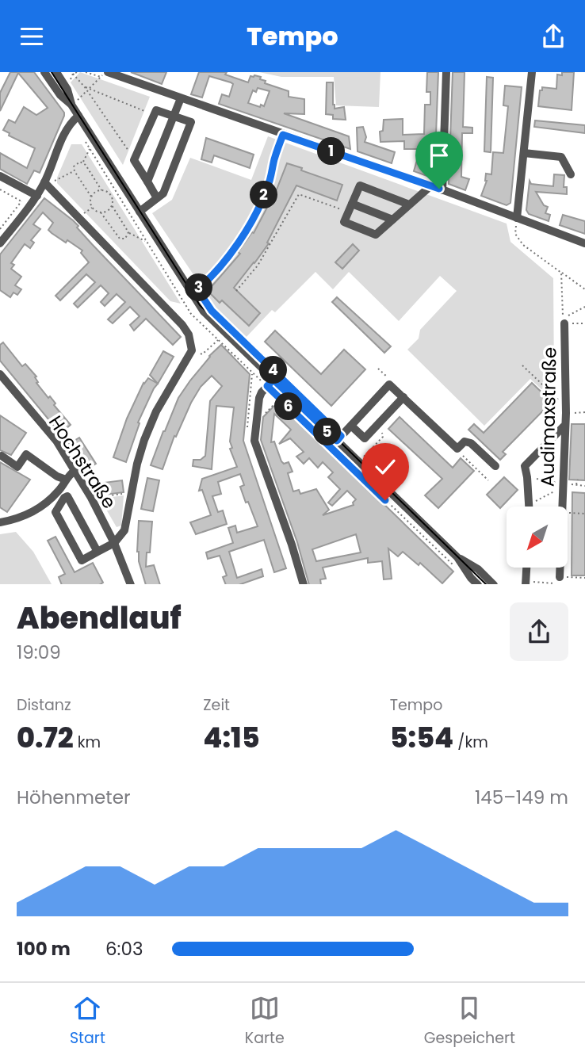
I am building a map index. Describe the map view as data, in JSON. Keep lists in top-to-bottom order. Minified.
{"streets":{"street":["Audimaxstraße","Hochstraße"]},"north":"bottom left","page":{"header":"Tempo","pins":["1","2","3","4","6","5"],"heading":["Abendlauf","19:09"],"stats":[["Distanz","0.72 km"],["Zeit","4:15"],["Tempo","5:54 /km"]],"chart":["Höhenmeter","145–149 m"],"list":[{"name":"100 m","note":"6:03"}],"tabs":["Start","Karte","Gespeichert"]}}
